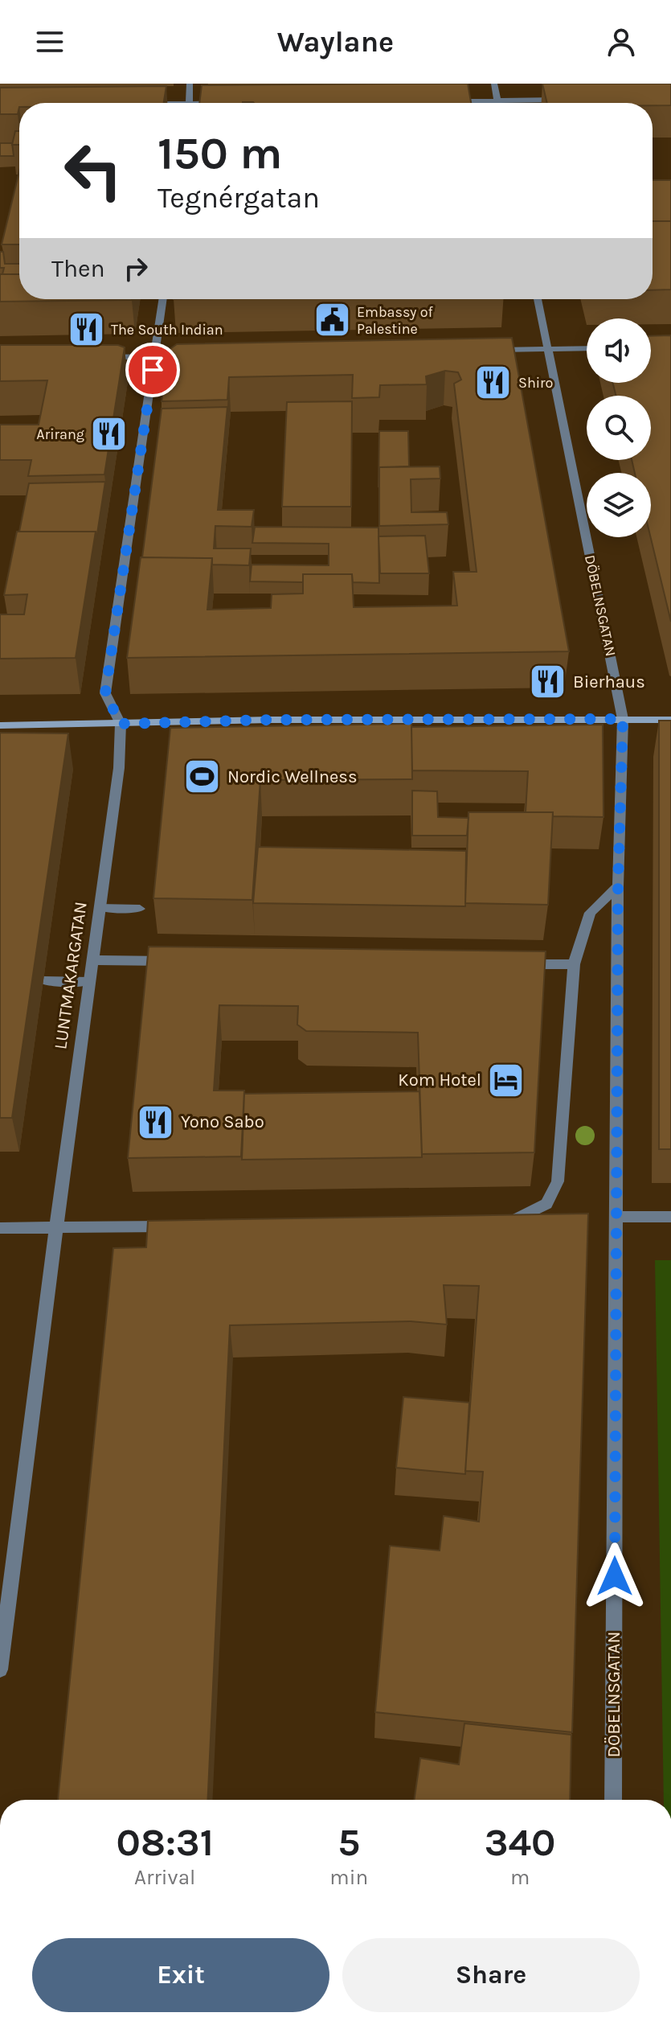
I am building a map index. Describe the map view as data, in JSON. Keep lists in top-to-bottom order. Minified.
{"streets":{"street":["DÖBELNSGATAN","LUNTMAKARGATAN"]},"places":{"public building":["Embassy of Palestine"],"restaurant":["The South Indian","Shiro","Arirang","Bierhaus","Yono Sabo"],"sports":["Nordic Wellness"],"hotel":["Kom Hotel"]},"page":{"header":"Waylane","turn":["150 m","Tegnérgatan"],"then":"Then","eta":["08:31","Arrival","5","min","340","m"],"buttons":["Exit","Share"]}}
